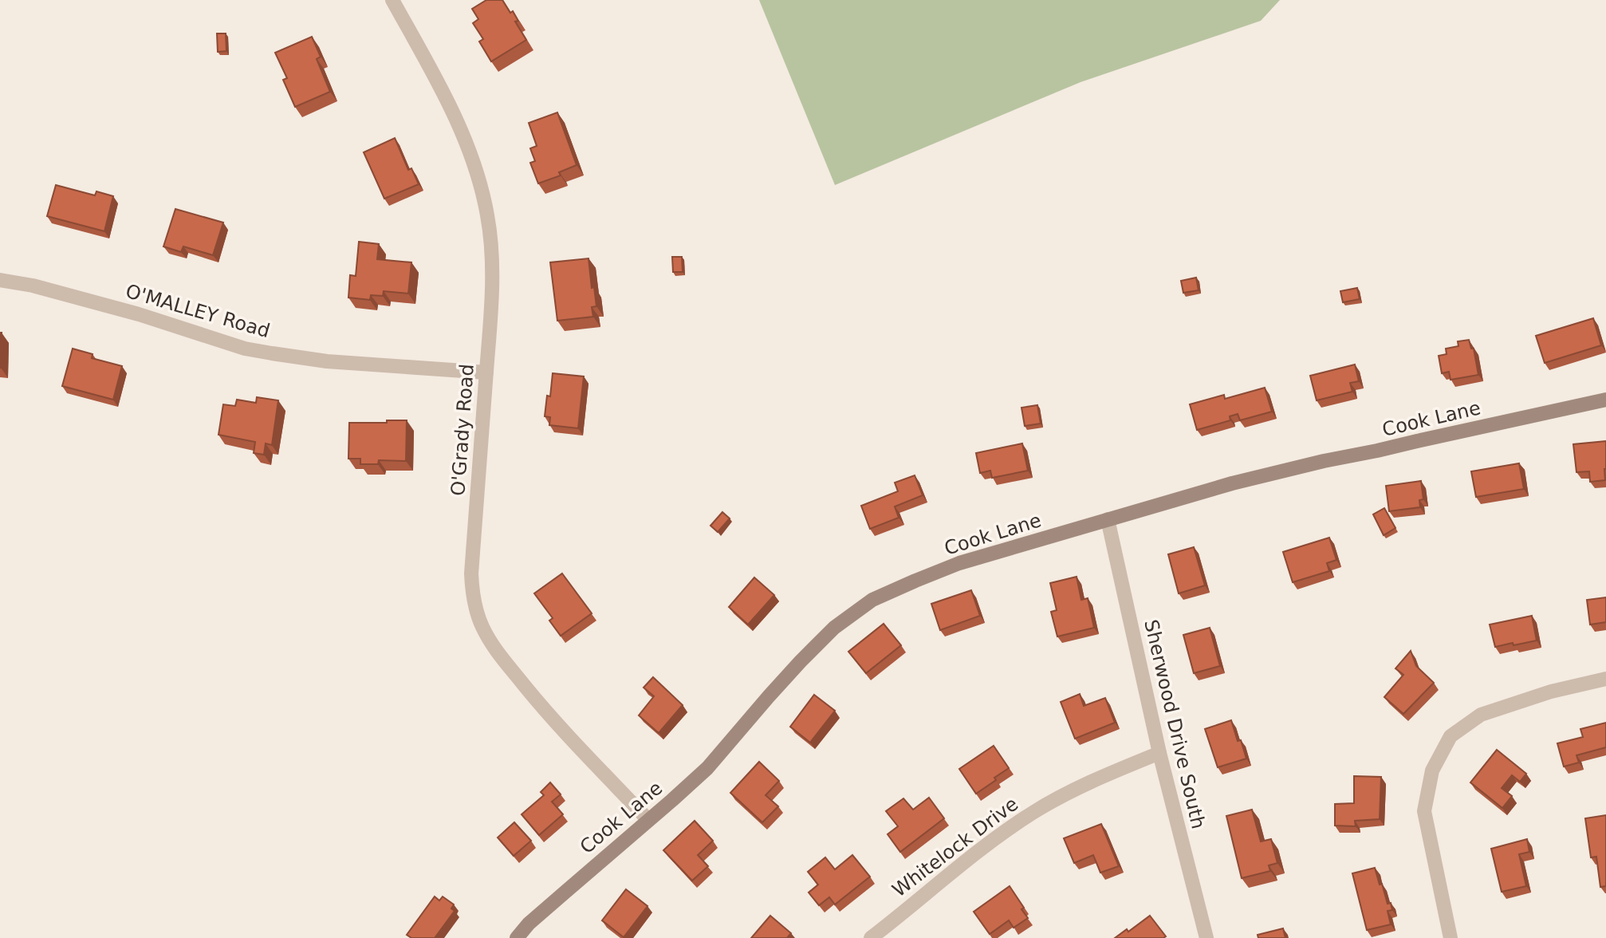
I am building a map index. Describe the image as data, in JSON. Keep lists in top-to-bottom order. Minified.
{"streets":{"street":["O'MALLEY Road","Cook Lane","O'Grady Road","Sherwood Drive South","Whitelock Drive"]},"crossings":[["O'MALLEY Road","O'Grady Road"],["Cook Lane","O'Grady Road"],["Cook Lane","Sherwood Drive South"],["Sherwood Drive South","Whitelock Drive"]]}
